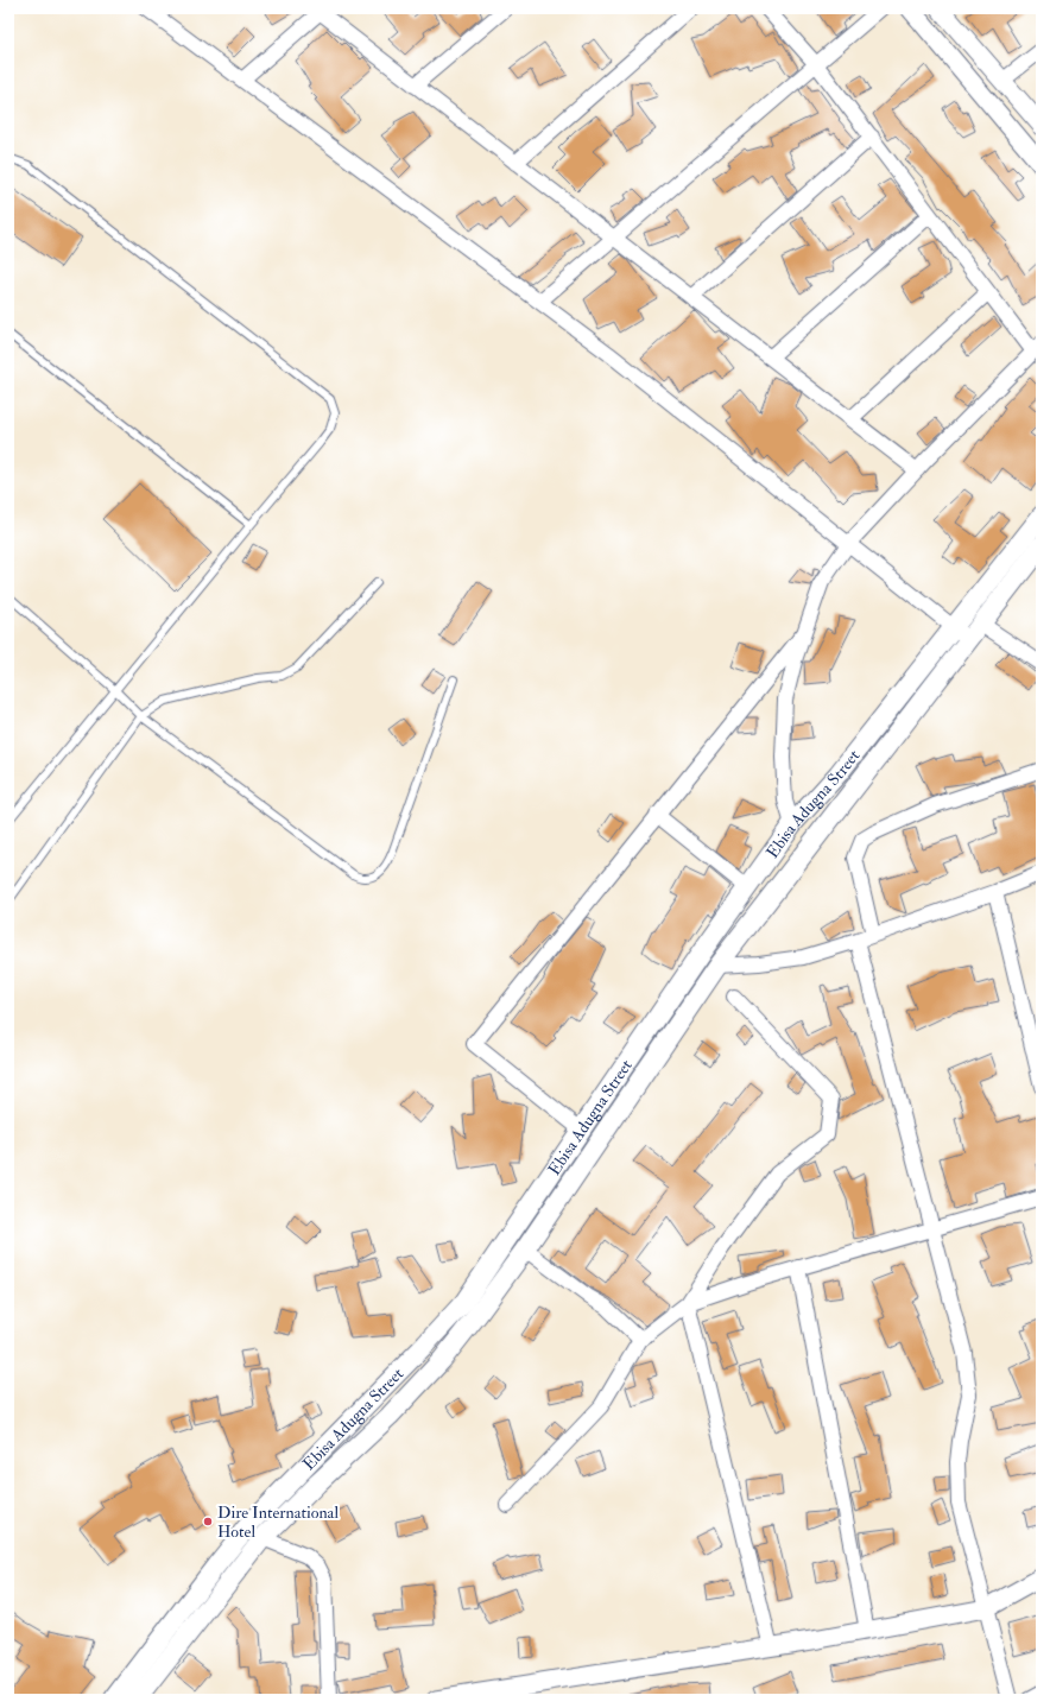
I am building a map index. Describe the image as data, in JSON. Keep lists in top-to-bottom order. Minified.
{"streets":{"main road":["Ebisa Adugna Street"]},"places":["Dire International Hotel"]}
